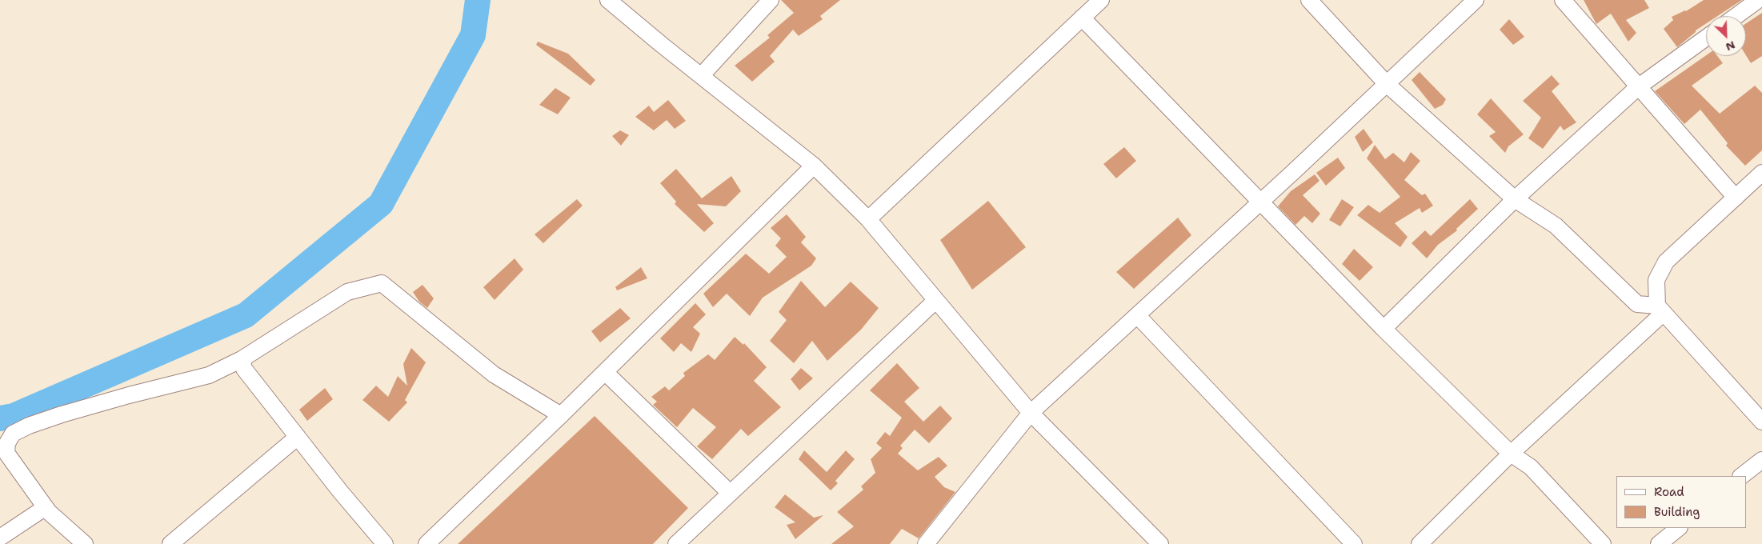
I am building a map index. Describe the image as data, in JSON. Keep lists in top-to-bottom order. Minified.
{"legend":["Road","Building"],"north":"bottom right"}
